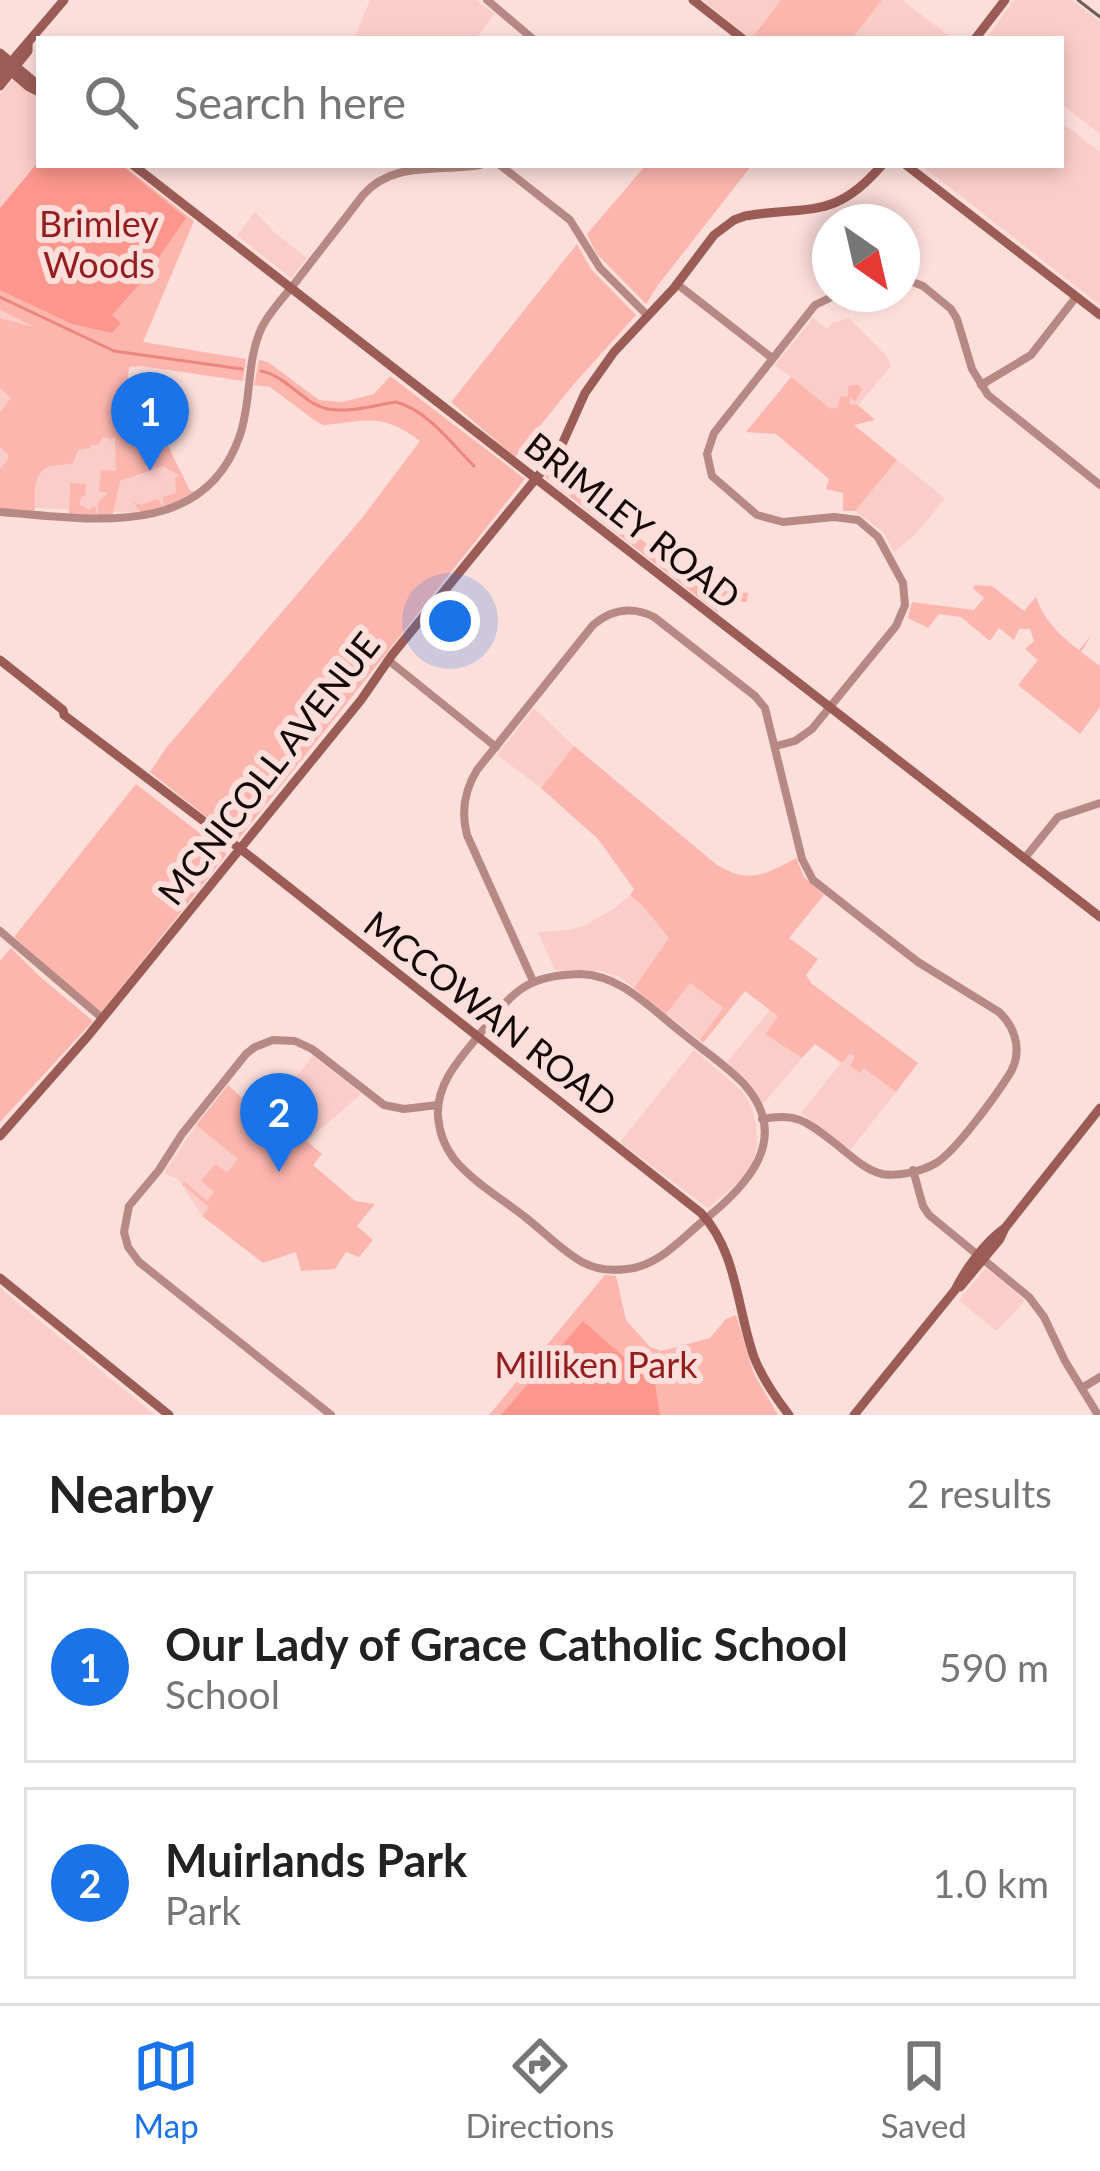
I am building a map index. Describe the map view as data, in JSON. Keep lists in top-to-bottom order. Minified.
{"streets":{"main road":["BRIMLEY ROAD","MCNICOLL AVENUE","MCCOWAN ROAD"]},"crossings":[["BRIMLEY ROAD","MCNICOLL AVENUE"],["MCNICOLL AVENUE","MCCOWAN ROAD"]],"parks":["Brimley Woods","Milliken Park"],"north":"bottom right","page":{"search":"Search here","pins":["1","2"],"heading":["Nearby","2 results"],"list":[{"mark":"1","name":"Our Lady of Grace Catholic School","note":"School","value":"590 m"},{"mark":"2","name":"Muirlands Park","note":"Park","value":"1.0 km"}],"nav":["Map","Directions","Saved"]}}
